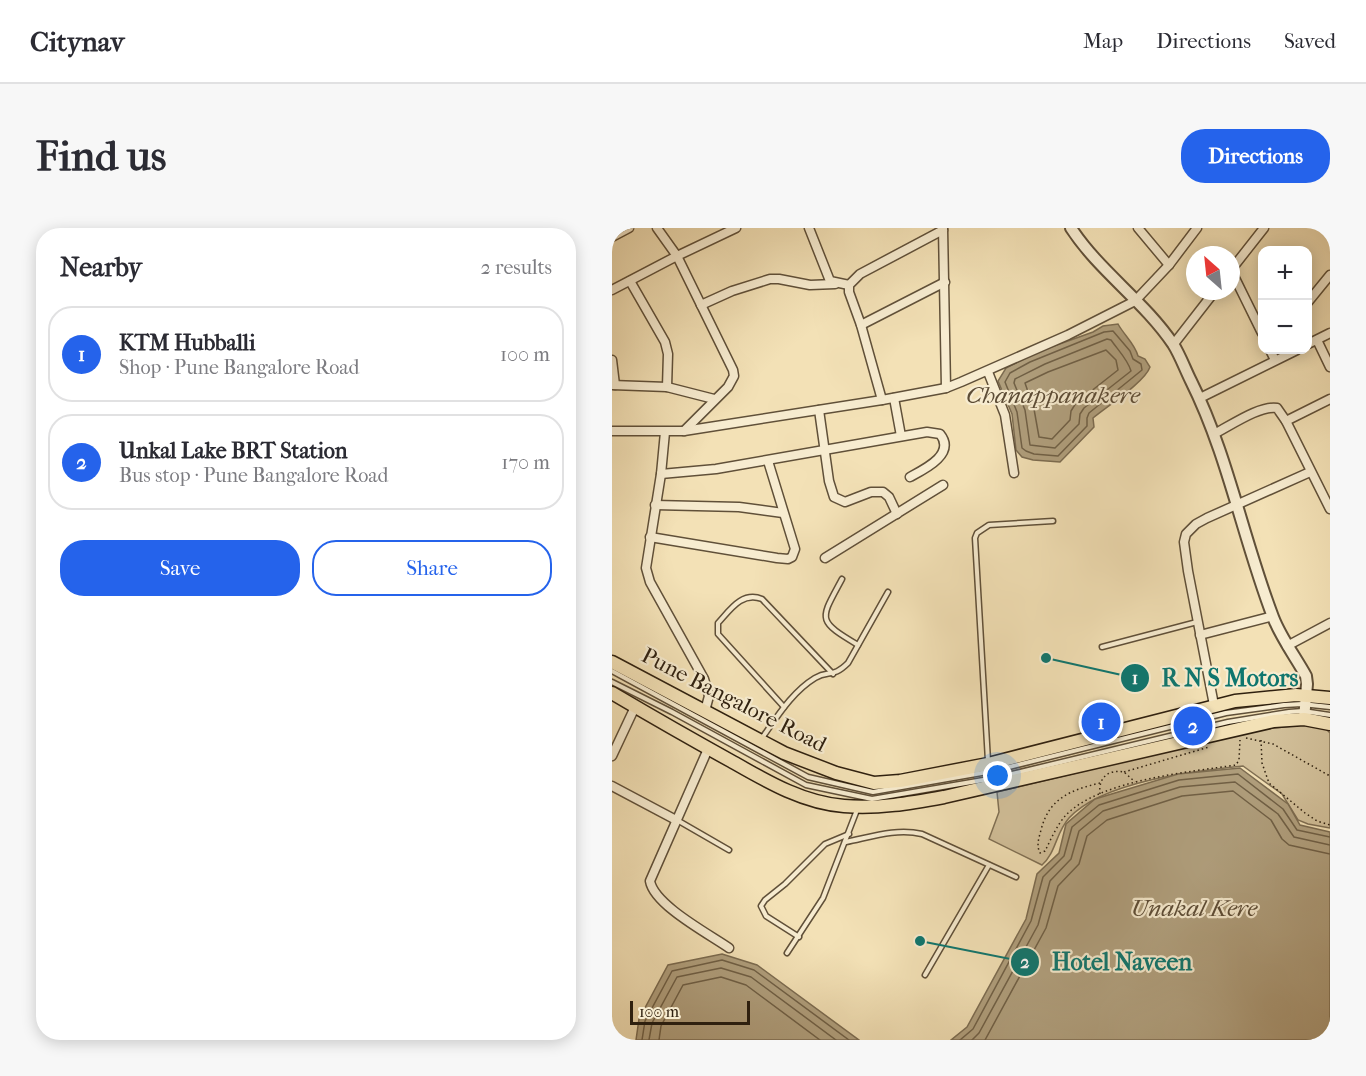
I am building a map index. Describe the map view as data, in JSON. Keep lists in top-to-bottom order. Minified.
{"streets":{"main road":["Pune Bangalore Road"]},"water":["Chanappanakere","Unakal Kere"],"places":["R N S Motors","Hotel Naveen"],"scale_bar":"100 m","north":"top left","page":{"header":"Citynav","nav":["Map","Directions","Saved"],"buttons":["Directions",["Save","Share"]],"title":"Find us","heading":["Nearby","2 results"],"map_buttons":["+","−"],"list":[{"mark":"1","name":"KTM Hubballi","note":"Shop · Pune Bangalore Road","value":"100 m"},{"mark":"2","name":"Unkal Lake BRT Station","note":"Bus stop · Pune Bangalore Road","value":"170 m"}],"pins":["1","2"],"scale":"100 m"}}
